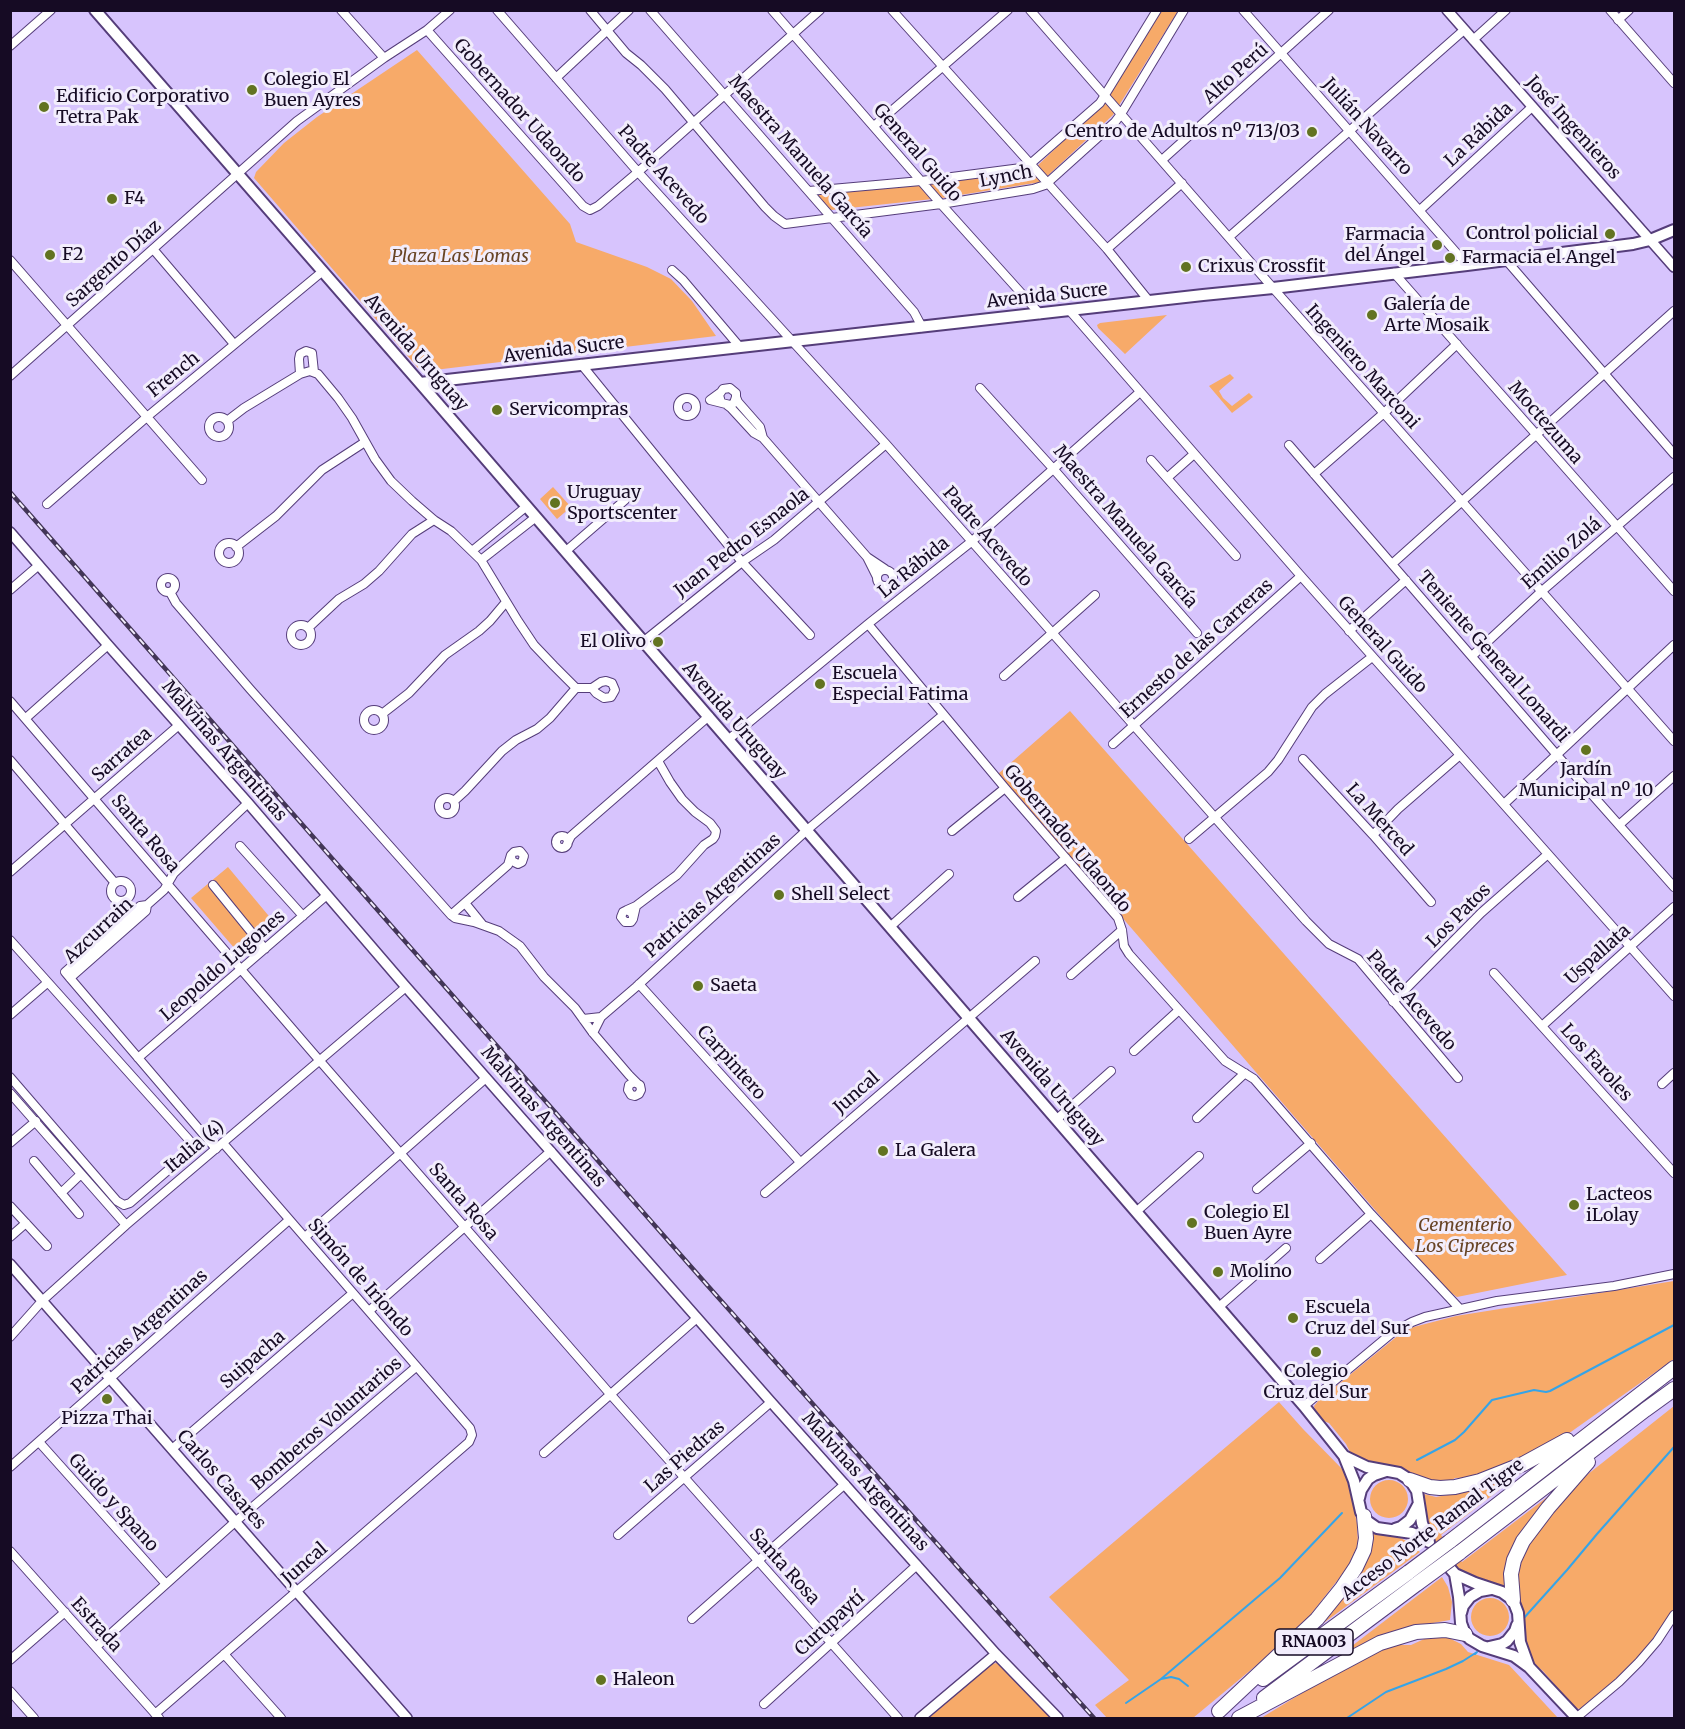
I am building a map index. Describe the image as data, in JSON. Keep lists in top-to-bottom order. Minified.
{"streets":{"highway":["Acceso Norte Ramal Tigre","RNA003"],"main road":["Avenida Sucre","Avenida Uruguay"],"street":["Alto Perú","Gobernador Udaondo","Julián Navarro","José Ingenieros","La Rábida","General Guido","Maestra Manuela García","Padre Acevedo","Lynch","Sargento Díaz","Ingeniero Marconi","French","Moctezuma","Juan Pedro Esnaola","Emilio Zolá","Ernesto de las Carreras","Teniente General Lonardi","Malvinas Argentinas","Sarratea","La Merced","Santa Rosa","Patricias Argentinas","Los Patos","Azcurrain","Uspallata","Leopoldo Lugones","Carpintero","Los Faroles","Juncal","Italia (4)","Simón de Iriondo","Suipacha","Bomberos Voluntarios","Las Piedras","Carlos Casares","Guido y Spano","Curupaytí","Estrada"]},"crossings":[["Alto Perú","Julián Navarro"],["Alto Perú","Ingeniero Marconi"],["Gobernador Udaondo","La Rábida"],["Gobernador Udaondo","Padre Acevedo"],["Gobernador Udaondo","Sargento Díaz"],["Gobernador Udaondo","Patricias Argentinas"],["Julián Navarro","La Rábida"],["Julián Navarro","Avenida Sucre"],["José Ingenieros","La Rábida"],["José Ingenieros","Avenida Sucre"],["La Rábida","General Guido"],["La Rábida","Maestra Manuela García"],["La Rábida","Padre Acevedo"],["La Rábida","Avenida Uruguay"],["General Guido","Lynch"],["General Guido","Avenida Sucre"],["General Guido","Ernesto de las Carreras"],["General Guido","Los Patos"],["General Guido","Uspallata"],["Maestra Manuela García","Lynch"],["Maestra Manuela García","Avenida Sucre"],["Padre Acevedo","Avenida Sucre"],["Padre Acevedo","Juan Pedro Esnaola"],["Padre Acevedo","Ernesto de las Carreras"],["Padre Acevedo","Los Patos"],["Lynch","Ingeniero Marconi"],["Sargento Díaz","Avenida Uruguay"],["Avenida Sucre","Avenida Uruguay"],["Avenida Sucre","Ingeniero Marconi"],["Avenida Sucre","Moctezuma"],["Avenida Uruguay","French"],["Avenida Uruguay","Juan Pedro Esnaola"],["Avenida Uruguay","Patricias Argentinas"],["Avenida Uruguay","Juncal"],["Ingeniero Marconi","Emilio Zolá"],["Moctezuma","Emilio Zolá"],["Emilio Zolá","Teniente General Lonardi"],["Malvinas Argentinas","Sarratea"],["Malvinas Argentinas","Azcurrain"],["Malvinas Argentinas","Leopoldo Lugones"],["Malvinas Argentinas","Italia (4)"],["Malvinas Argentinas","Las Piedras"],["Malvinas Argentinas","Curupaytí"],["Sarratea","Santa Rosa"],["Santa Rosa","Azcurrain"],["Santa Rosa","Leopoldo Lugones"],["Santa Rosa","Italia (4)"],["Santa Rosa","Las Piedras"],["Santa Rosa","Curupaytí"],["Patricias Argentinas","Carpintero"],["Patricias Argentinas","Simón de Iriondo"],["Patricias Argentinas","Carlos Casares"],["Patricias Argentinas","Guido y Spano"],["Azcurrain","Leopoldo Lugones"],["Uspallata","Los Faroles"],["Carpintero","Juncal"],["Juncal","Simón de Iriondo"],["Juncal","Carlos Casares"],["Juncal","Estrada"],["Italia (4)","Simón de Iriondo"],["Italia (4)","Carlos Casares"],["Simón de Iriondo","Suipacha"],["Simón de Iriondo","Bomberos Voluntarios"],["Suipacha","Carlos Casares"],["Bomberos Voluntarios","Carlos Casares"],["Bomberos Voluntarios","Guido y Spano"],["Bomberos Voluntarios","Estrada"]],"parks":["Plaza Las Lomas","Cementerio Los Cipreces"],"places":["Colegio El Buen Ayres","Edificio Corporativo Tetra Pak","Centro de Adultos nº 713/03","F4","Control policial","Farmacia del Ángel","F2","Farmacia el Angel","Crixus Crossfit","Galería de Arte Mosaik","Servicompras","Uruguay Sportscenter","El Olivo","Escuela Especial Fatima","Jardín Municipal nº 10","Shell Select","Saeta","La Galera","Lacteos iLolay","Colegio El Buen Ayre","Molino","Escuela Cruz del Sur","Colegio Cruz del Sur","Pizza Thai","Haleon"]}
